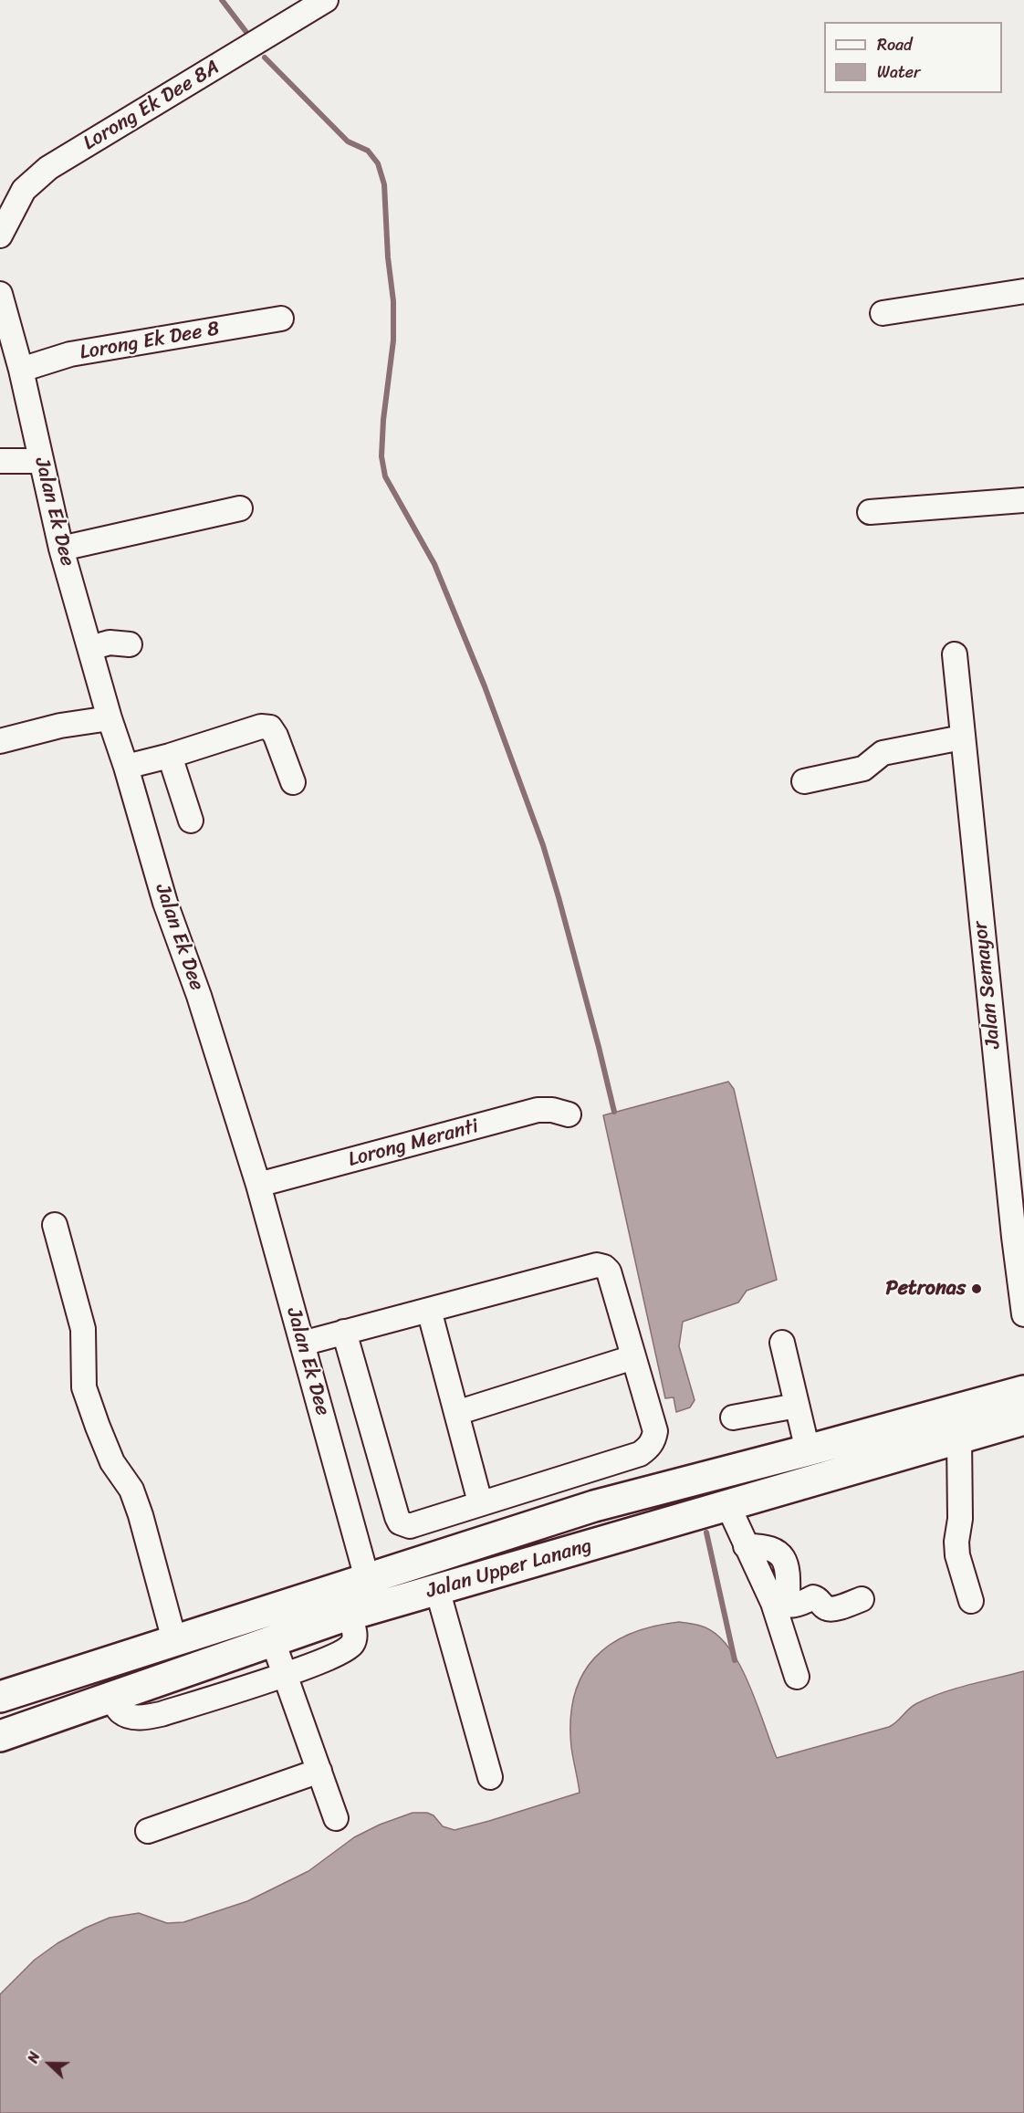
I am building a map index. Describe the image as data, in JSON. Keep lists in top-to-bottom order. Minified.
{"streets":{"main road":["Jalan Upper Lanang"],"street":["Lorong Ek Dee 8A","Lorong Ek Dee 8","Jalan Ek Dee","Jalan Semayor","Lorong Meranti"]},"crossings":[["Lorong Ek Dee 8","Jalan Ek Dee"],["Jalan Ek Dee","Lorong Meranti"],["Jalan Ek Dee","Jalan Upper Lanang"]],"places":["Petronas"],"legend":["Road","Water"],"north":"left"}
